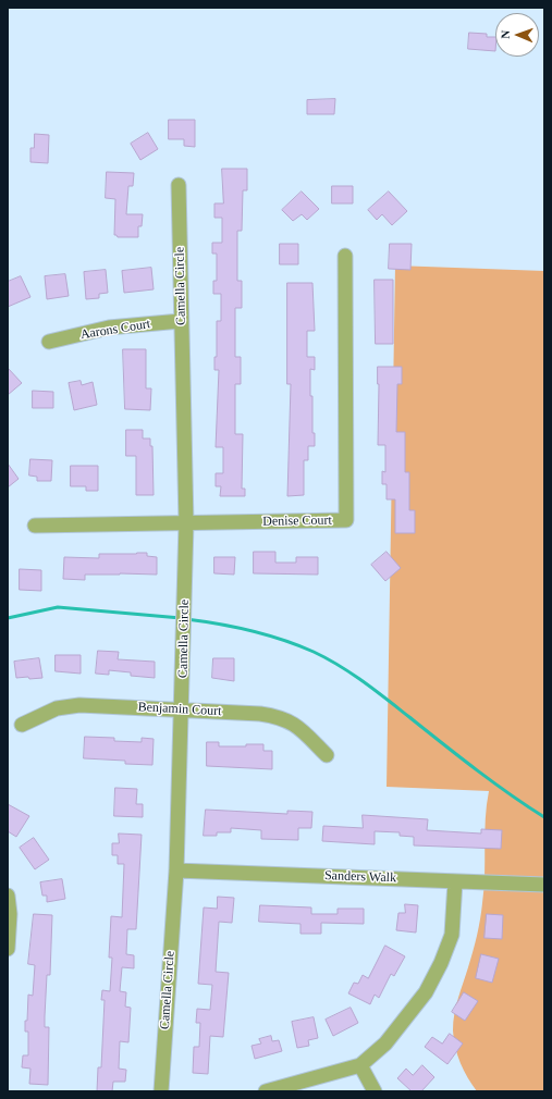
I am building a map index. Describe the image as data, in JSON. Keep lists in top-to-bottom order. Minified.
{"streets":{"street":["Camella Circle","Aarons Court","Denise Court","Benjamin Court","Sanders Walk"]},"crossings":[["Camella Circle","Aarons Court"],["Camella Circle","Denise Court"],["Camella Circle","Benjamin Court"],["Camella Circle","Sanders Walk"]],"north":"left"}
